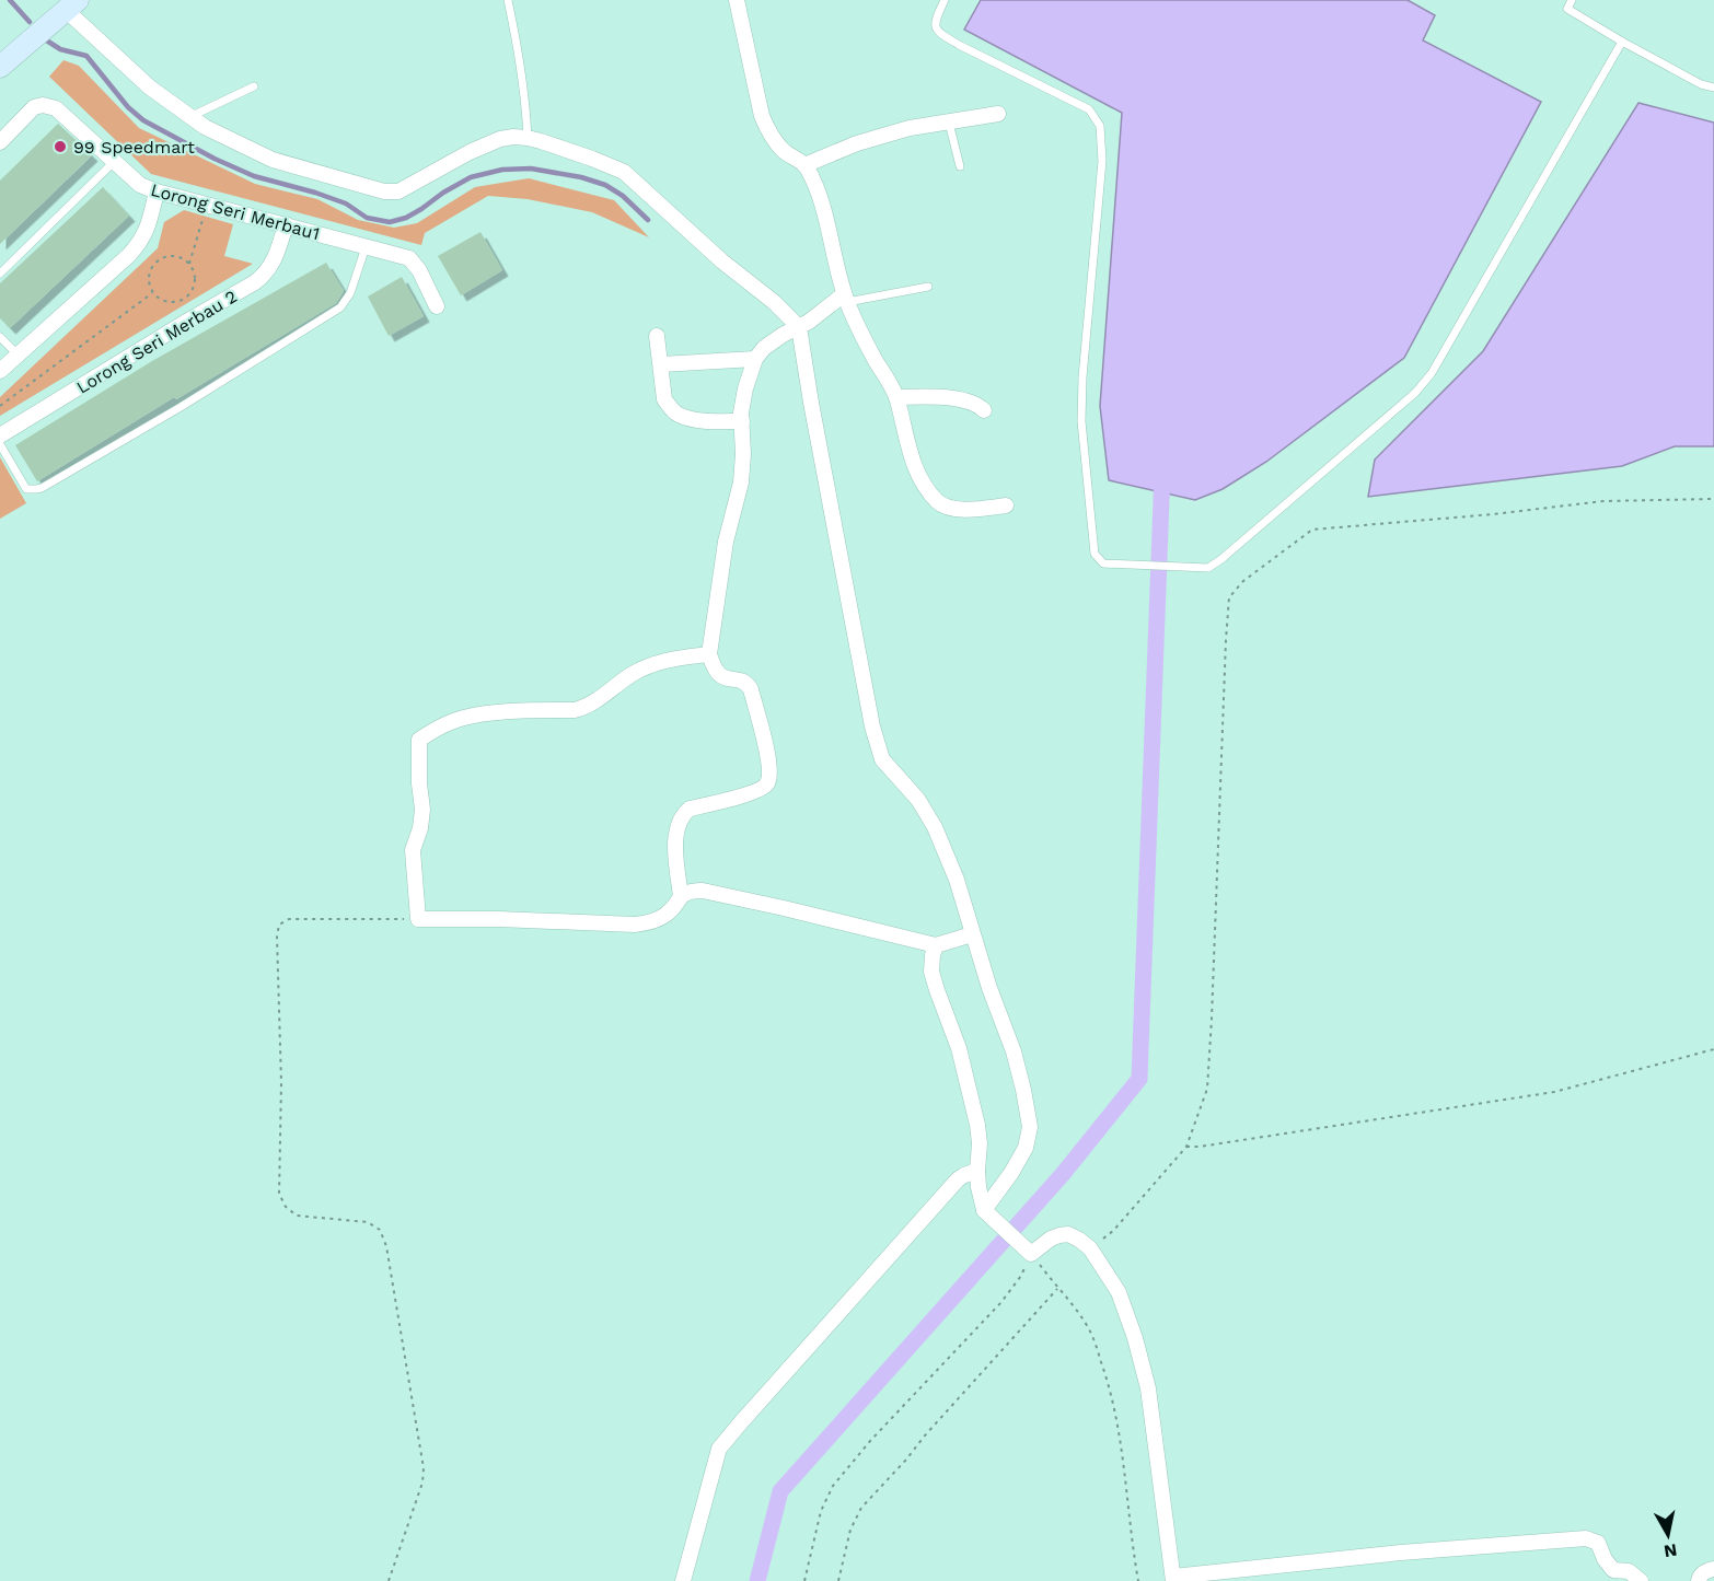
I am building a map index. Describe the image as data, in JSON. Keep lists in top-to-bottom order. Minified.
{"streets":{"street":["Lorong Seri Merbau1","Lorong Seri Merbau 2"]},"crossings":[["Lorong Seri Merbau1","Lorong Seri Merbau 2"]],"places":["99 Speedmart"],"north":"bottom"}
